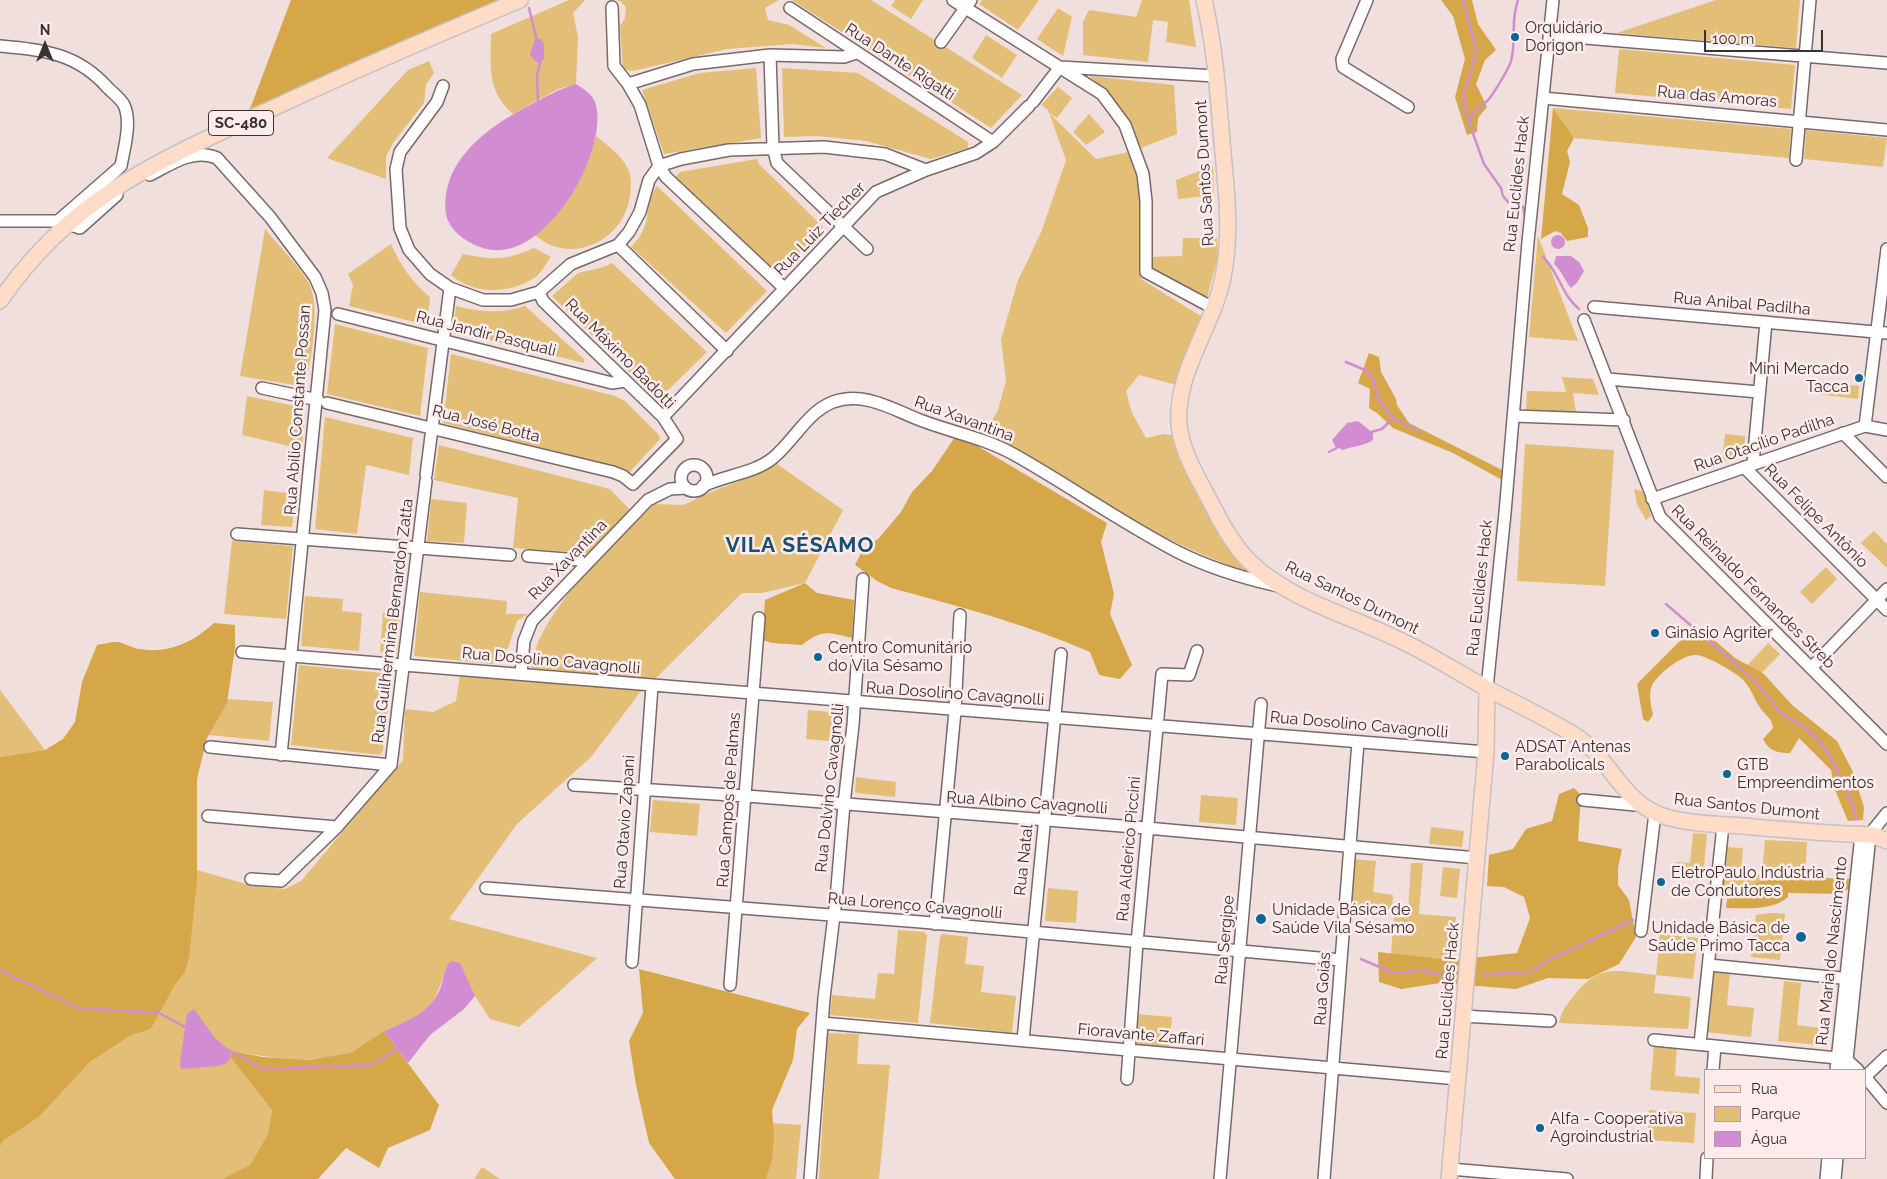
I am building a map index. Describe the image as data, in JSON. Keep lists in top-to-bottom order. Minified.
{"streets":{"main road":["SC-480","Rua Santos Dumont","Rua Euclides Hack"],"street":["Rua Dante Rigatti","Rua das Amoras","Rua Luiz Tiecher","Rua Anibal Padilha","Rua Jandir Pasquali","Rua Máximo Badotti","Rua Abilio Constante Possan","Rua Xavantina","Rua José Botta","Rua Otacílio Padilha","Rua Felipe Antônio","Rua Reinaldo Fernandes Streb","Rua Guilhermina Bernardon Zatta","Rua Dosolino Cavagnolli","Rua Dolvino Cavagnolli","Rua Campos de Palmas","Rua Albino Cavagnolli","Rua Otavio Zapani","Rua Alderico Piccini","Rua Natal","Rua Lorenço Cavagnolli","Rua Sergipe","Rua Maria do Nascimento","Rua Goiás","Fioravante Zaffari"]},"crossings":[["Rua Dante Rigatti","Rua Luiz Tiecher"],["Rua das Amoras","Rua Euclides Hack"],["SC-480","Rua Abilio Constante Possan"],["Rua Santos Dumont","Rua Euclides Hack"],["Rua Santos Dumont","Rua Xavantina"],["Rua Santos Dumont","Rua Maria do Nascimento"],["Rua Euclides Hack","Rua Dosolino Cavagnolli"],["Rua Euclides Hack","Rua Albino Cavagnolli"],["Rua Euclides Hack","Fioravante Zaffari"],["Rua Luiz Tiecher","Rua Máximo Badotti"],["Rua Anibal Padilha","Rua Felipe Antônio"],["Rua Jandir Pasquali","Rua Máximo Badotti"],["Rua Jandir Pasquali","Rua Guilhermina Bernardon Zatta"],["Rua Máximo Badotti","Rua José Botta"],["Rua Abilio Constante Possan","Rua José Botta"],["Rua Abilio Constante Possan","Rua Dosolino Cavagnolli"],["Rua Xavantina","Rua Dosolino Cavagnolli"],["Rua José Botta","Rua Guilhermina Bernardon Zatta"],["Rua Otacílio Padilha","Rua Felipe Antônio"],["Rua Otacílio Padilha","Rua Reinaldo Fernandes Streb"],["Rua Guilhermina Bernardon Zatta","Rua Dosolino Cavagnolli"],["Rua Dosolino Cavagnolli","Rua Dolvino Cavagnolli"],["Rua Dosolino Cavagnolli","Rua Campos de Palmas"],["Rua Dosolino Cavagnolli","Rua Otavio Zapani"],["Rua Dosolino Cavagnolli","Rua Alderico Piccini"],["Rua Dosolino Cavagnolli","Rua Natal"],["Rua Dosolino Cavagnolli","Rua Sergipe"],["Rua Dosolino Cavagnolli","Rua Goiás"],["Rua Dolvino Cavagnolli","Rua Albino Cavagnolli"],["Rua Dolvino Cavagnolli","Rua Lorenço Cavagnolli"],["Rua Dolvino Cavagnolli","Fioravante Zaffari"],["Rua Campos de Palmas","Rua Albino Cavagnolli"],["Rua Campos de Palmas","Rua Lorenço Cavagnolli"],["Rua Albino Cavagnolli","Rua Otavio Zapani"],["Rua Albino Cavagnolli","Rua Alderico Piccini"],["Rua Albino Cavagnolli","Rua Natal"],["Rua Albino Cavagnolli","Rua Sergipe"],["Rua Albino Cavagnolli","Rua Goiás"],["Rua Otavio Zapani","Rua Lorenço Cavagnolli"],["Rua Alderico Piccini","Rua Lorenço Cavagnolli"],["Rua Alderico Piccini","Fioravante Zaffari"],["Rua Natal","Rua Lorenço Cavagnolli"],["Rua Natal","Fioravante Zaffari"],["Rua Lorenço Cavagnolli","Rua Sergipe"],["Rua Lorenço Cavagnolli","Rua Goiás"],["Rua Sergipe","Fioravante Zaffari"],["Rua Goiás","Fioravante Zaffari"]],"districts":["VILA SÉSAMO"],"places":["Orquidário Dorigon","Mini Mercado Tacca","Ginásio Agriter","Centro Comunitário do Vila Sésamo","ADSAT Antenas Parabolicals","GTB Empreendimentos","EletroPaulo Indústria de Condutores","Unidade Básica de Saúde Vila Sésamo","Unidade Básica de Saúde Primo Tacca","Alfa - Cooperativa Agroindustrial"],"legend":["Rua","Parque","Água"],"scale_bar":"100 m","north":"top"}
